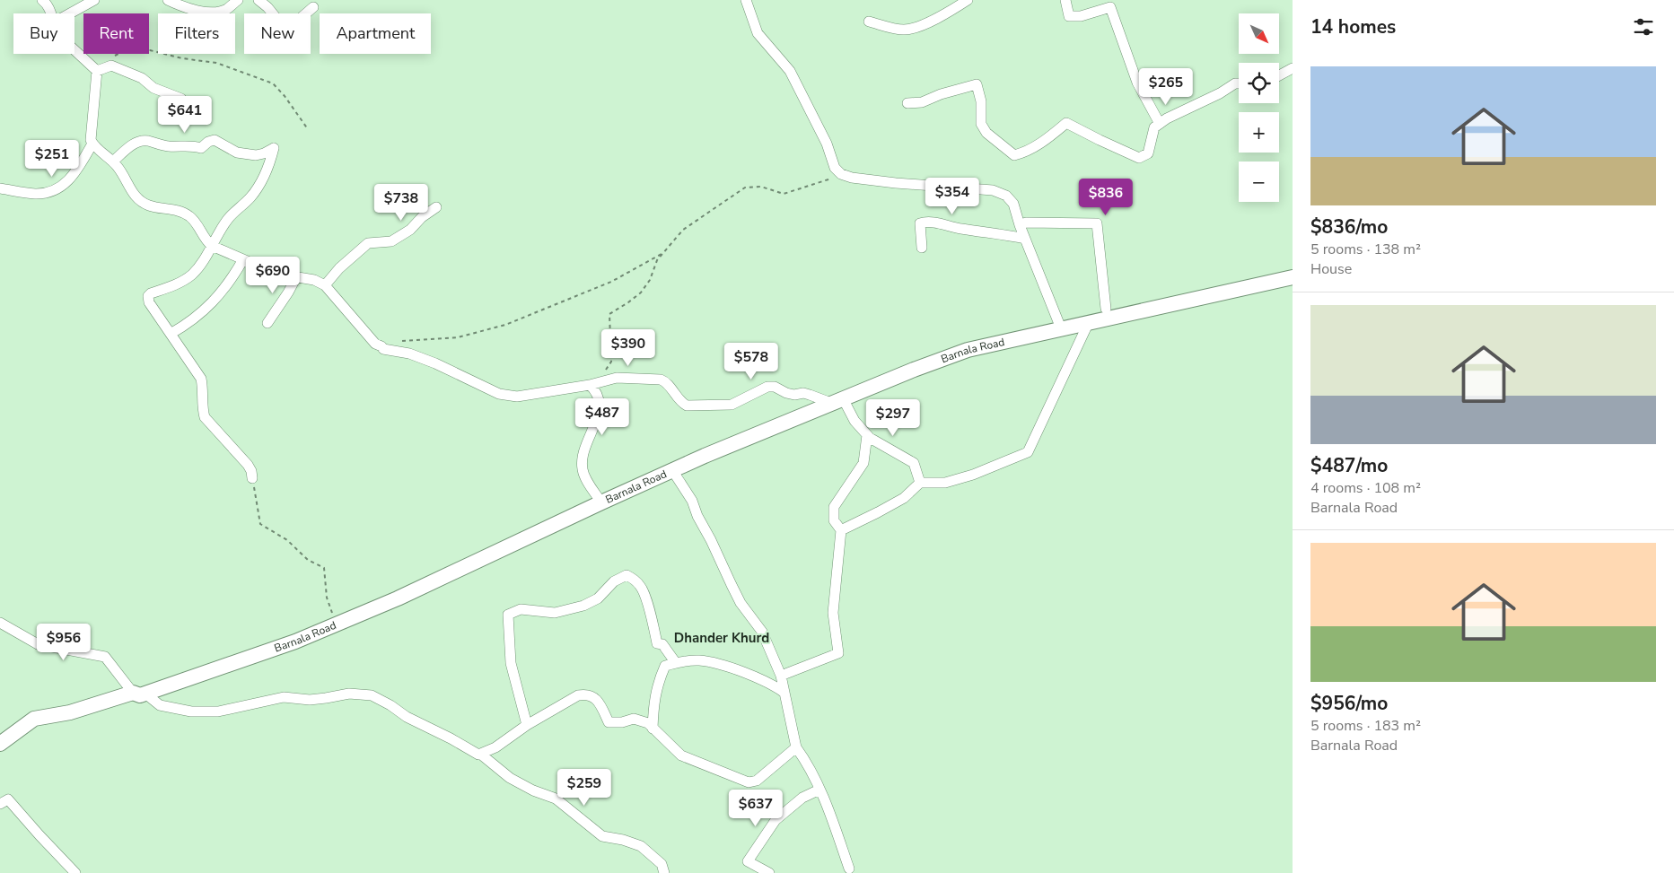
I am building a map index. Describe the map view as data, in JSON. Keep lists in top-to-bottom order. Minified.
{"streets":{"main road":["Barnala Road"]},"districts":["Dhander Khurd"],"north":"bottom right","page":{"heading":"14 homes","map_buttons":["+","−"],"chip":["Buy","Rent","Filters","New","Apartment"],"list":[{"name":"$836/mo","note":"5 rooms · 138 m² · House"},{"name":"$487/mo","note":"4 rooms · 108 m² · Barnala Road"},{"name":"$956/mo","note":"5 rooms · 183 m² · Barnala Road"}],"price":["$265","$641","$251","$354","$836","$738","$690","$390","$578","$487","$297","$956","$259","$637"]}}
